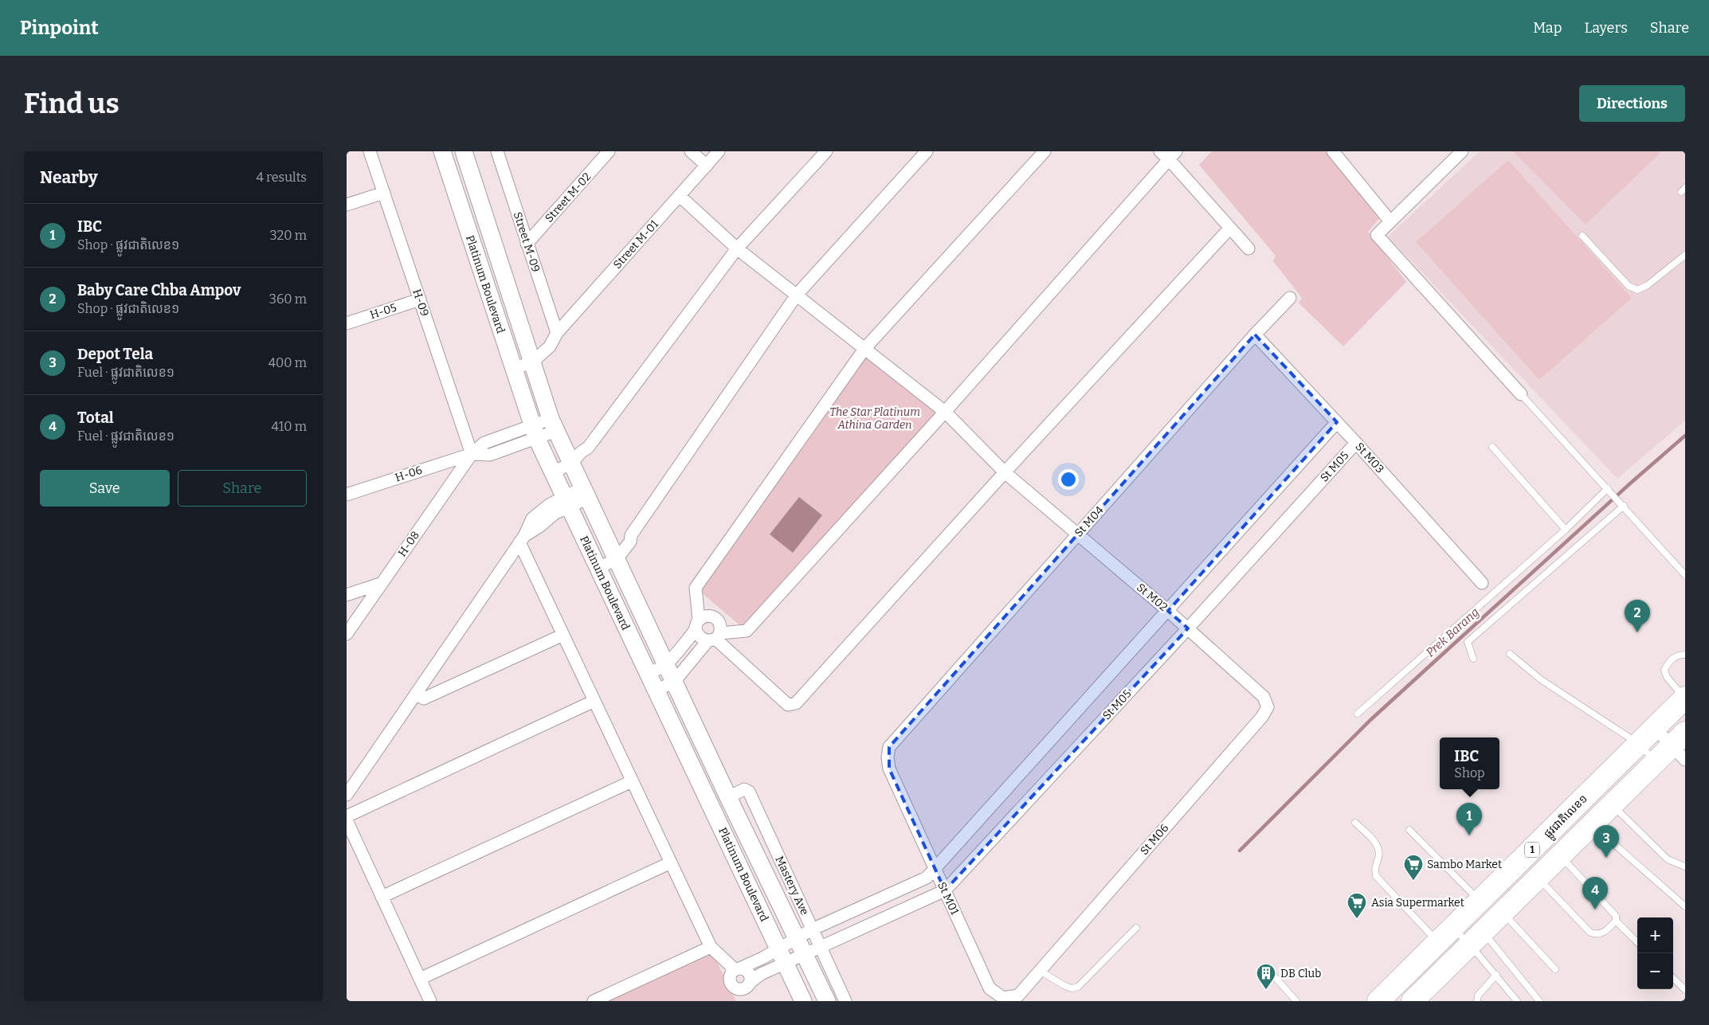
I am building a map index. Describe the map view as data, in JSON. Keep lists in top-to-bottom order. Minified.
{"streets":{"highway":["ផ្លូវជាតិលេខ១","1"],"street":["Street M-02","Street M-09","Street M-01","Platinum Boulevard","H-09","H-05","St M03","St M05","H-06","St M04","H-08","St M02","St M06","Mastery Ave","St M01"]},"crossings":[["Street M-02","Street M-09"],["Street M-09","Street M-01"],["Street M-01","Platinum Boulevard"],["Street M-01","St M02"],["Platinum Boulevard","St M05"],["Platinum Boulevard","Mastery Ave"],["H-09","H-05"],["H-09","H-06"],["H-09","H-08"],["St M03","St M05"],["St M03","St M04"],["St M05","St M02"],["St M05","Mastery Ave"],["St M05","St M01"],["H-06","H-08"],["St M04","St M02"],["St M04","St M01"],["St M02","St M06"],["St M06","St M01"]],"water":["Prek Barang"],"parks":["The Star Platinum Athina Garden"],"places":{"supermarket":["Sambo Market","Asia Supermarket"],"building":["DB Club"]},"page":{"header":"Pinpoint","nav":["Map","Layers","Share"],"buttons":["Directions",["Save","Share"]],"title":"Find us","heading":["Nearby","4 results"],"list":[{"mark":"1","name":"IBC","note":"Shop · ផ្លូវជាតិលេខ១","value":"320 m"},{"mark":"2","name":"Baby Care Chba Ampov","note":"Shop · ផ្លូវជាតិលេខ១","value":"360 m"},{"mark":"3","name":"Depot Tela","note":"Fuel · ផ្លូវជាតិលេខ១","value":"400 m"},{"mark":"4","name":"Total","note":"Fuel · ផ្លូវជាតិលេខ១","value":"410 m"}],"pins":["2","1","3","4"],"popup":["IBC","Shop"],"map_buttons":["+","−"]}}
